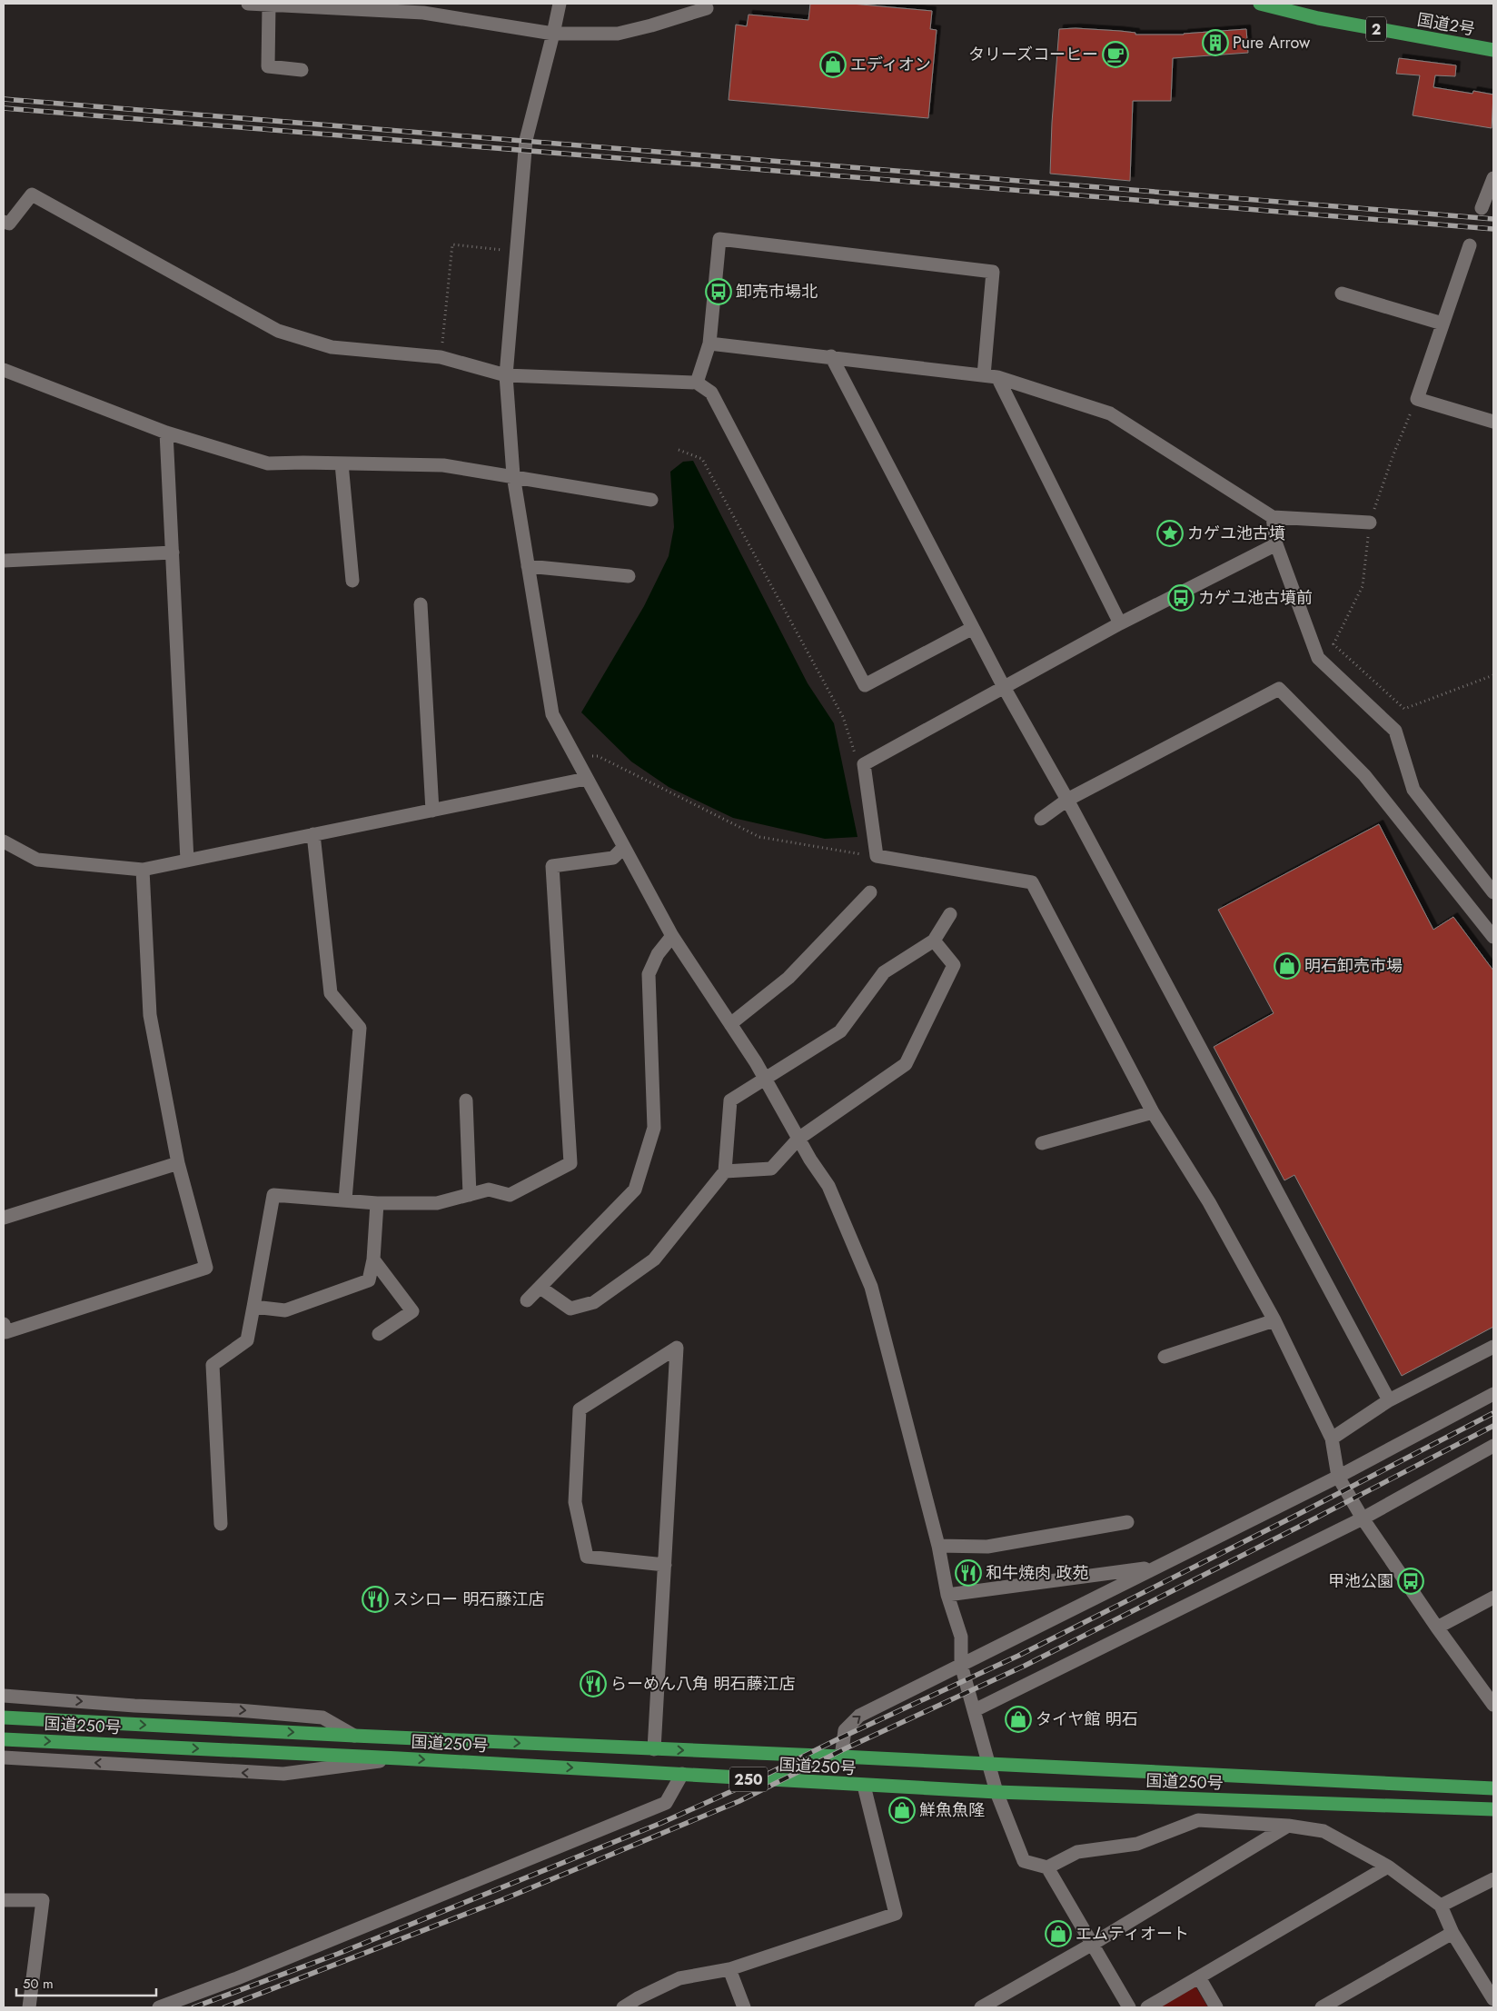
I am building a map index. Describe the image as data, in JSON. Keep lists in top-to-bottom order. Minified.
{"streets":{"highway":["国道2号","2","国道250号","250"]},"one_way":["国道250号"],"places":{"building":["Pure Arrow"],"cafe":["タリーズコーヒー"],"shop":["エディオン","明石卸売市場","タイヤ館 明石","鮮魚魚隆","エムティオート"],"bus stop":["卸売市場北","カゲユ池古墳前","甲池公園"],"place":["カゲユ池古墳"],"restaurant":["和牛焼肉 政苑","スシロー 明石藤江店","らーめん八角 明石藤江店"]},"scale_bar":"50 m"}
